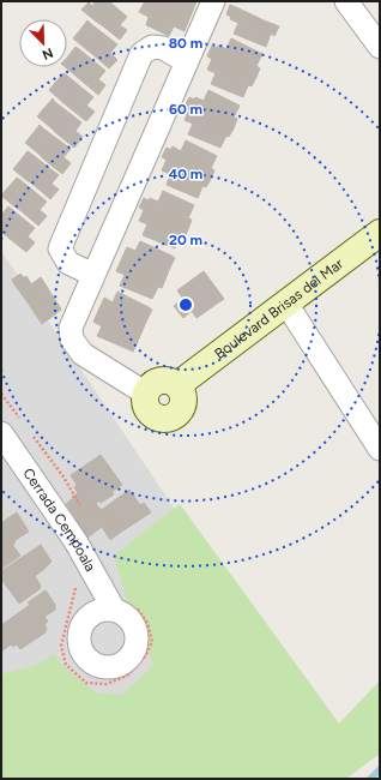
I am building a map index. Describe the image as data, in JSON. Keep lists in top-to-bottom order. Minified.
{"streets":{"street":["Boulevard Brisas del Mar","Cerrada Cempoala"]},"north":"bottom right","rings":["80 m","60 m","40 m","20 m"]}
